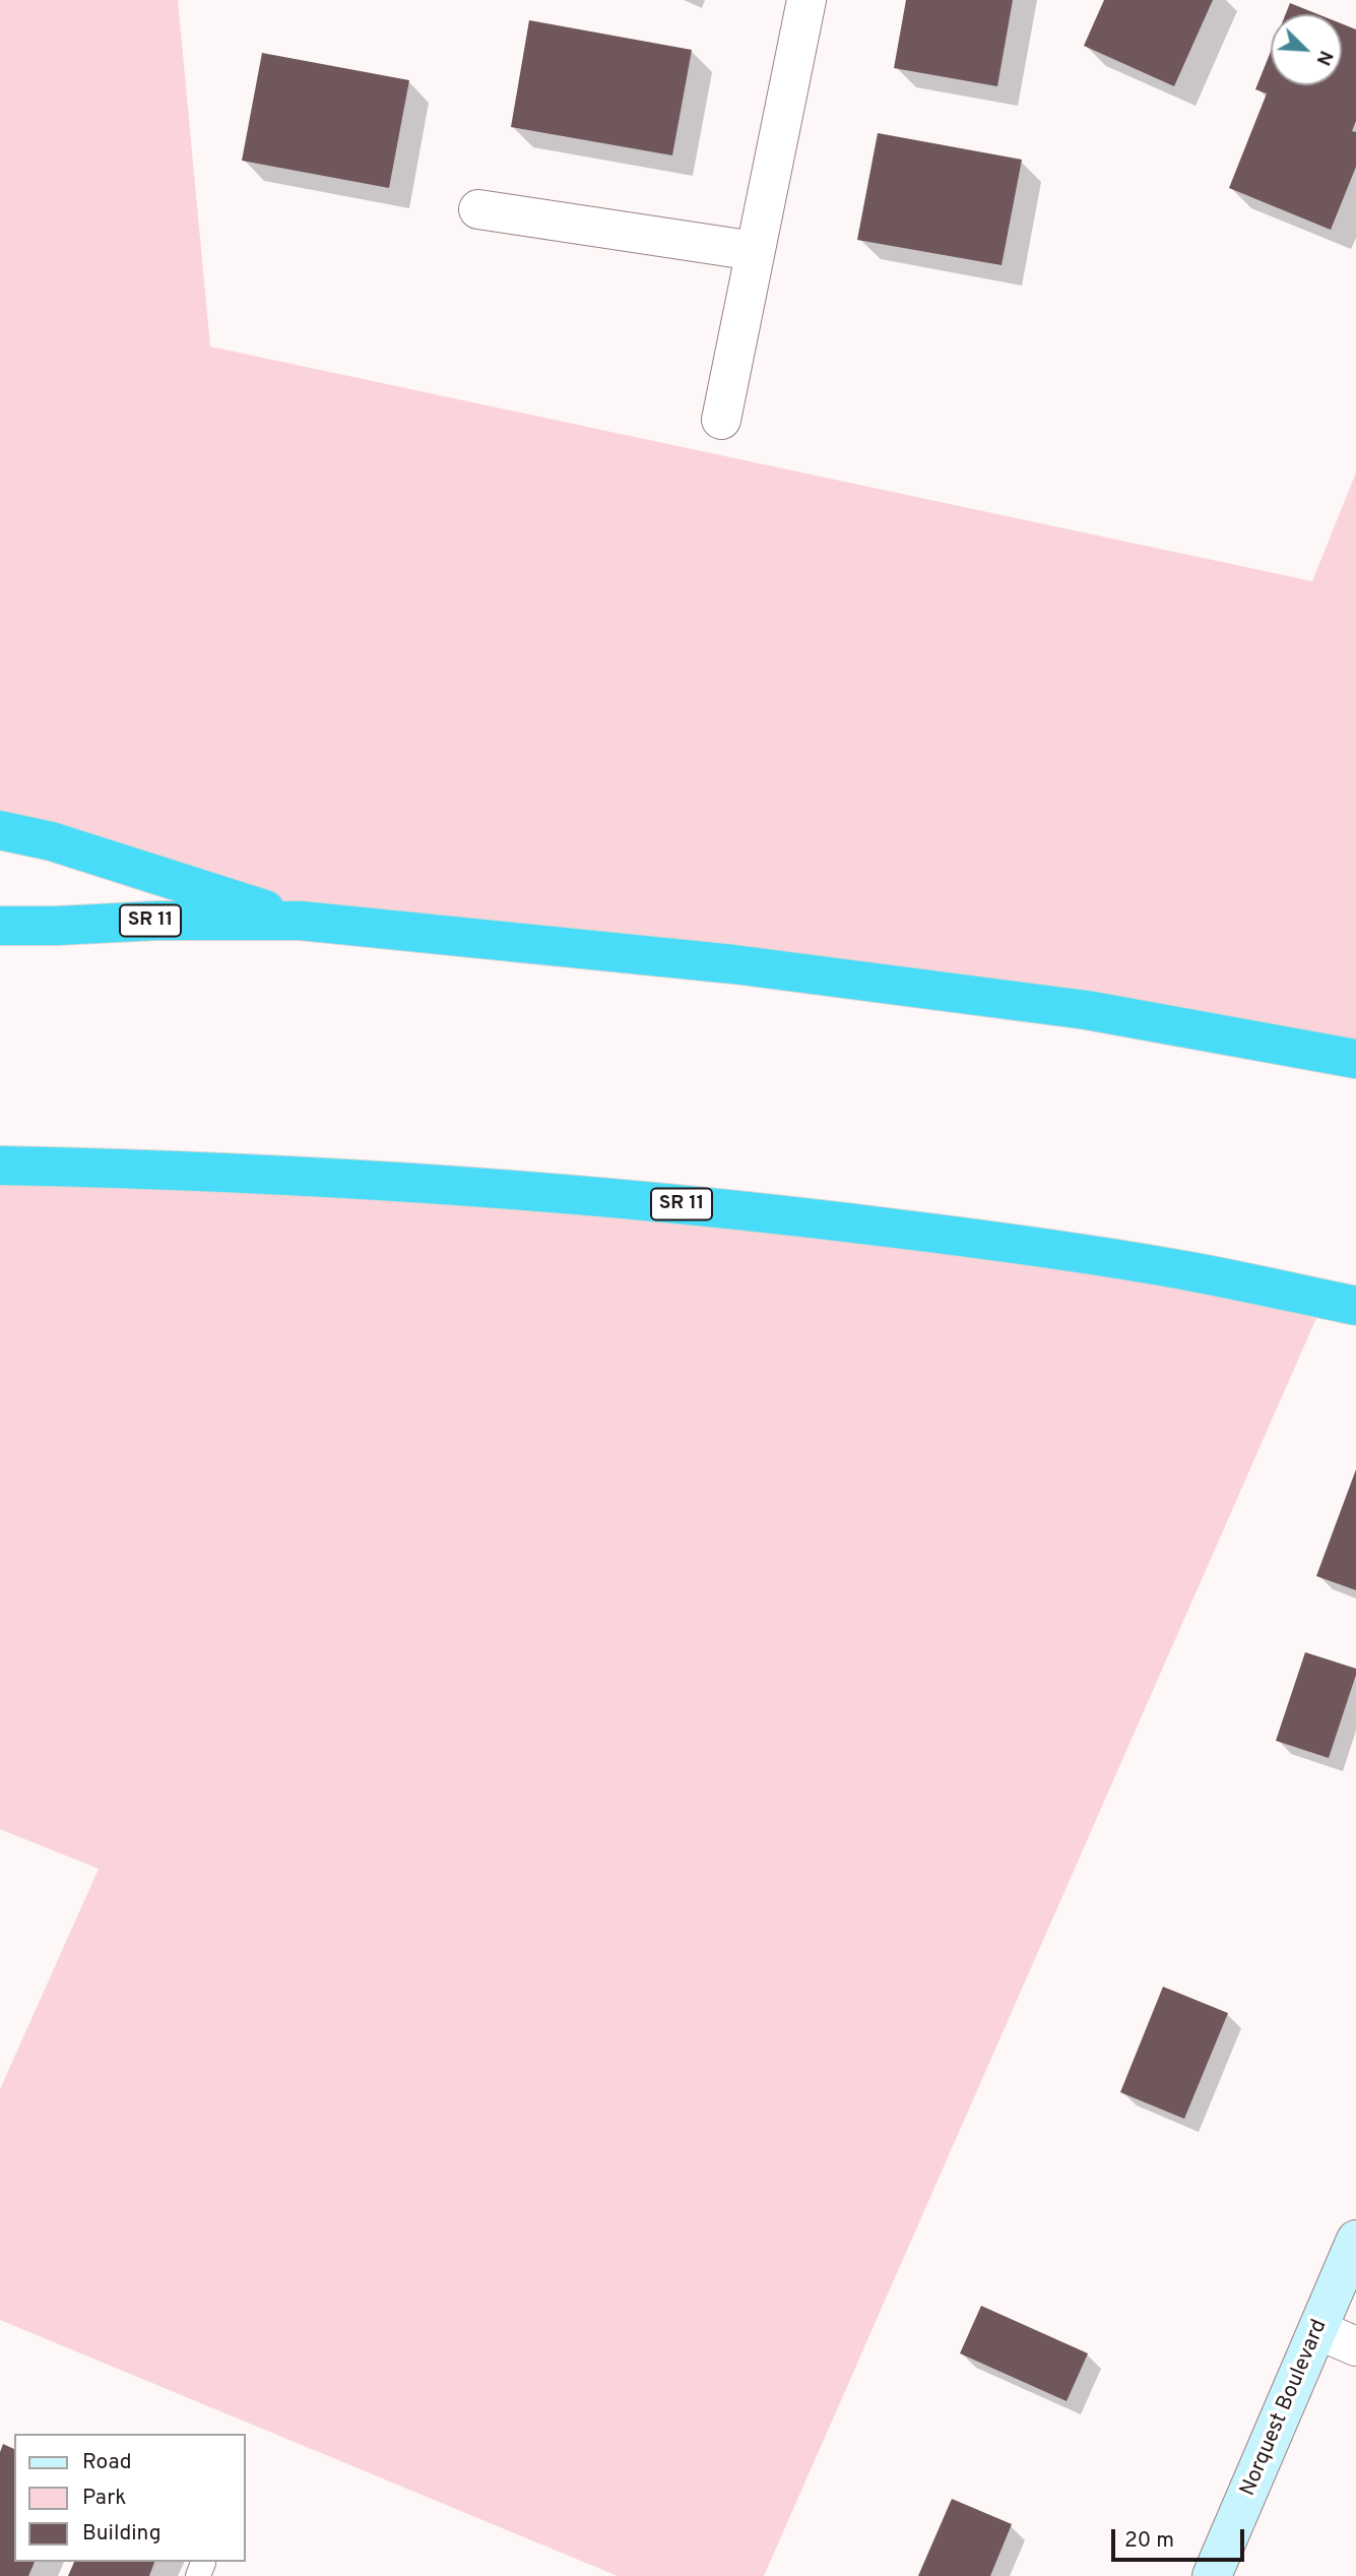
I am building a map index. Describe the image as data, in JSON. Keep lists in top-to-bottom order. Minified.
{"streets":{"highway":["SR 11"],"street":["Norquest Boulevard"]},"legend":["Road","Park","Building"],"scale_bar":"20 m","north":"bottom right"}
